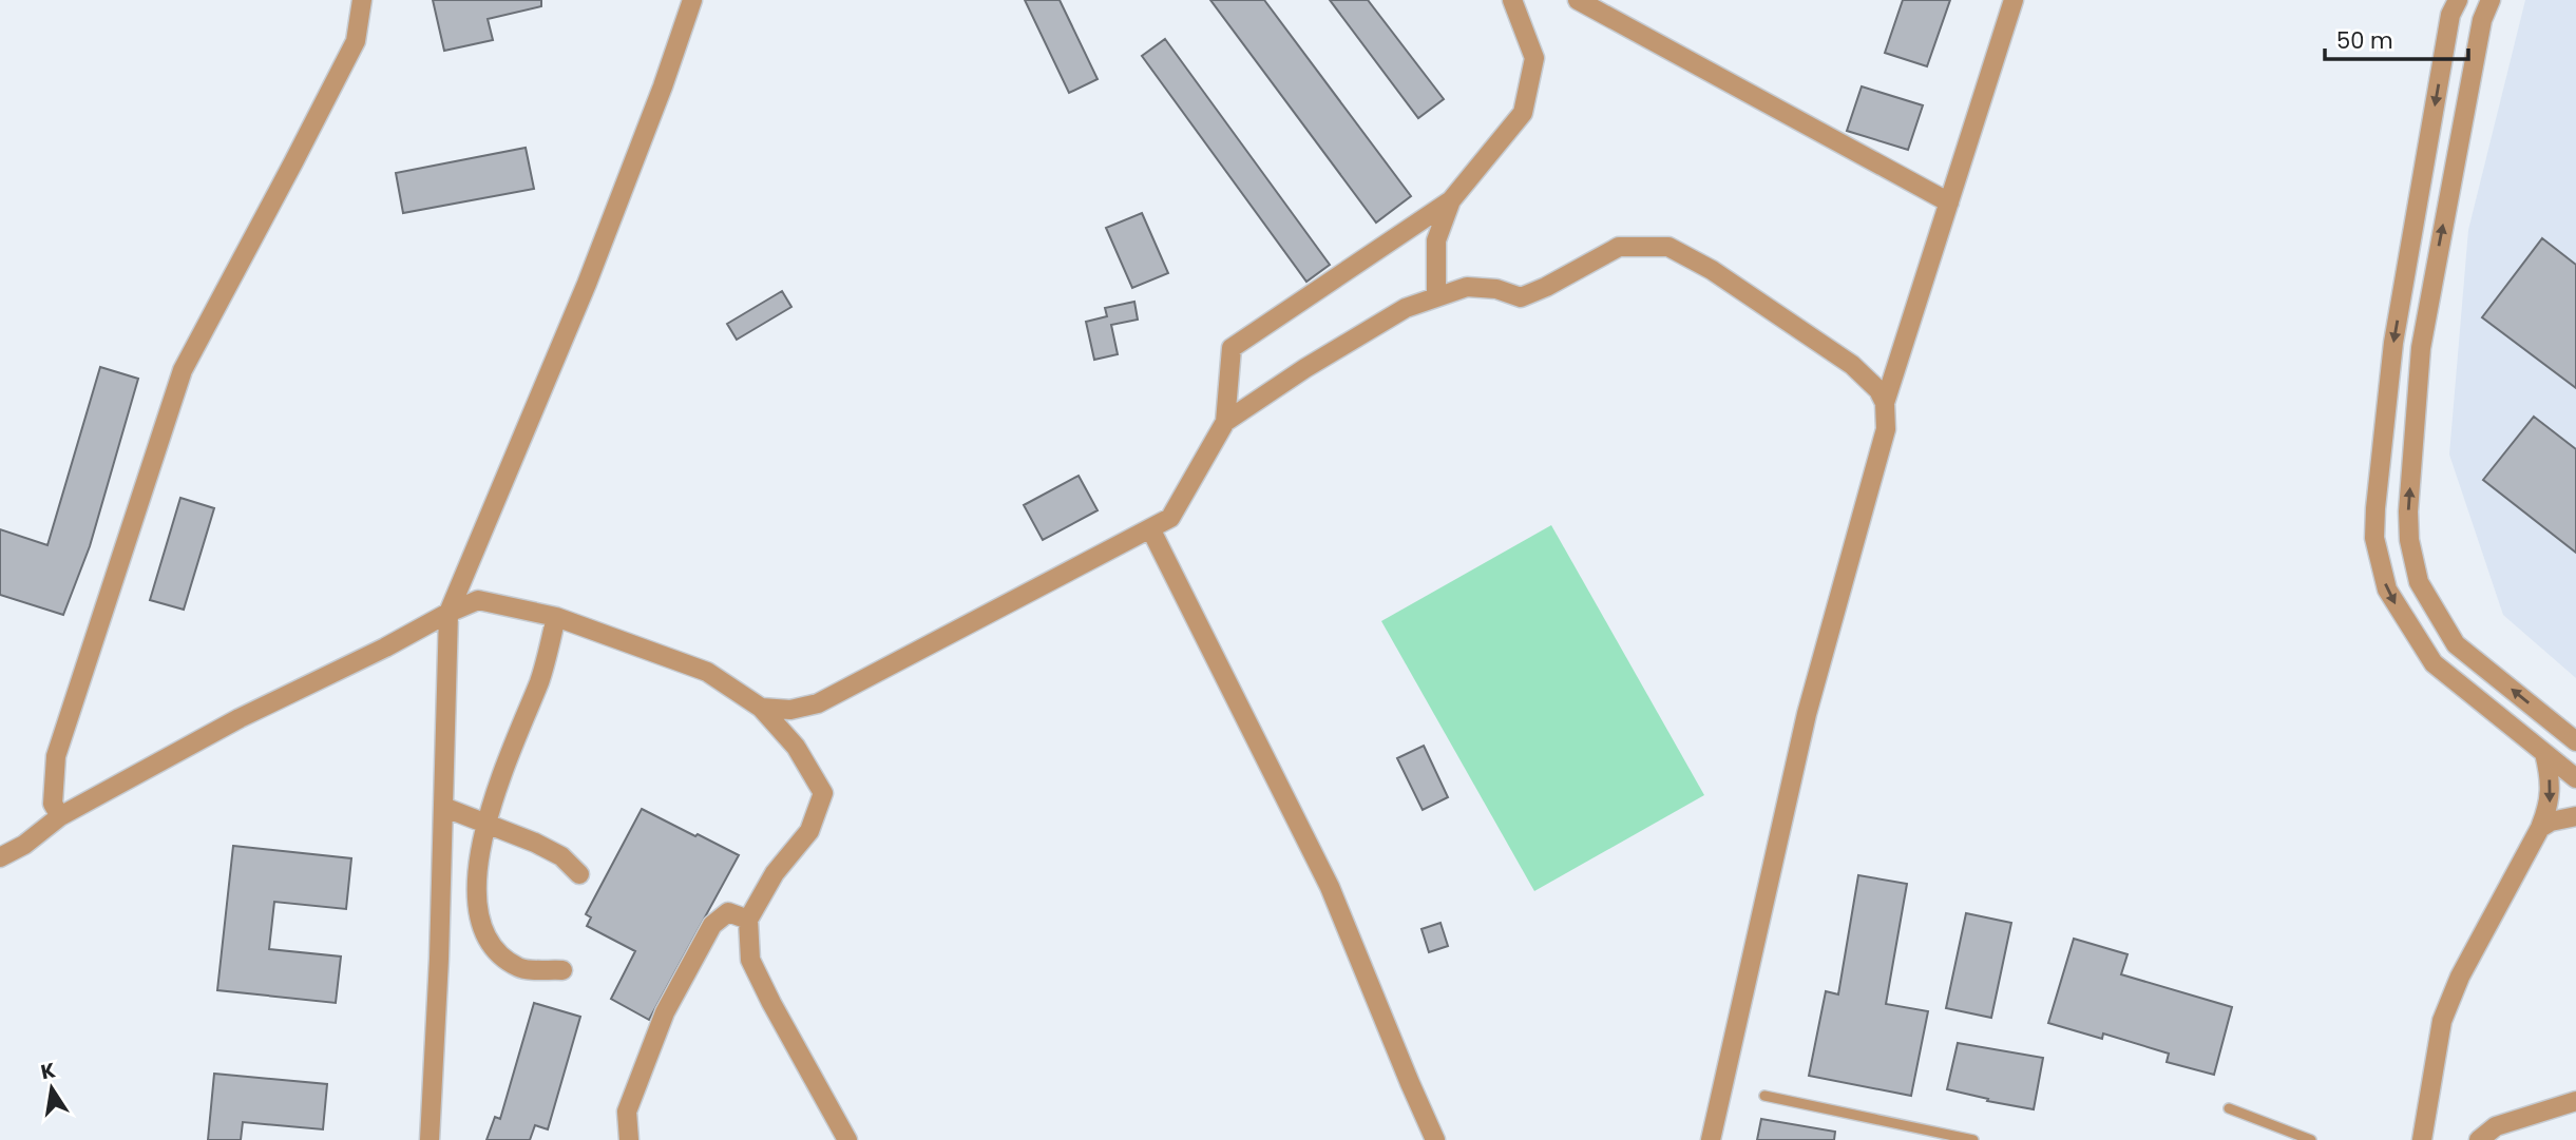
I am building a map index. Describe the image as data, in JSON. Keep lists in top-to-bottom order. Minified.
{"scale_bar":"50 m","north":"top"}
